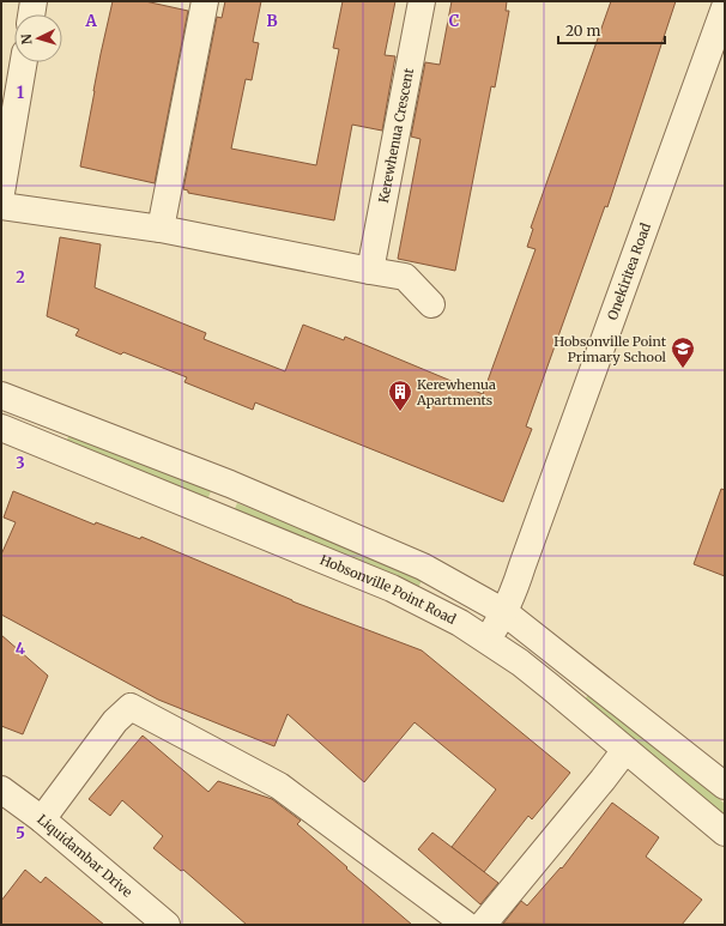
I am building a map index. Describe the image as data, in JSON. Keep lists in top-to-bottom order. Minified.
{"streets":{"street":["Kerewhenua Crescent","Onekiritea Road","Hobsonville Point Road","Liquidambar Drive"]},"crossings":[["Onekiritea Road","Hobsonville Point Road"]],"places":{"school or university":["Hobsonville Point Primary School"],"building":["Kerewhenua Apartments"]},"scale_bar":"20 m","north":"left","grid":{"columns":["A","B","C"],"rows":["1","2","3","4","5"]}}
